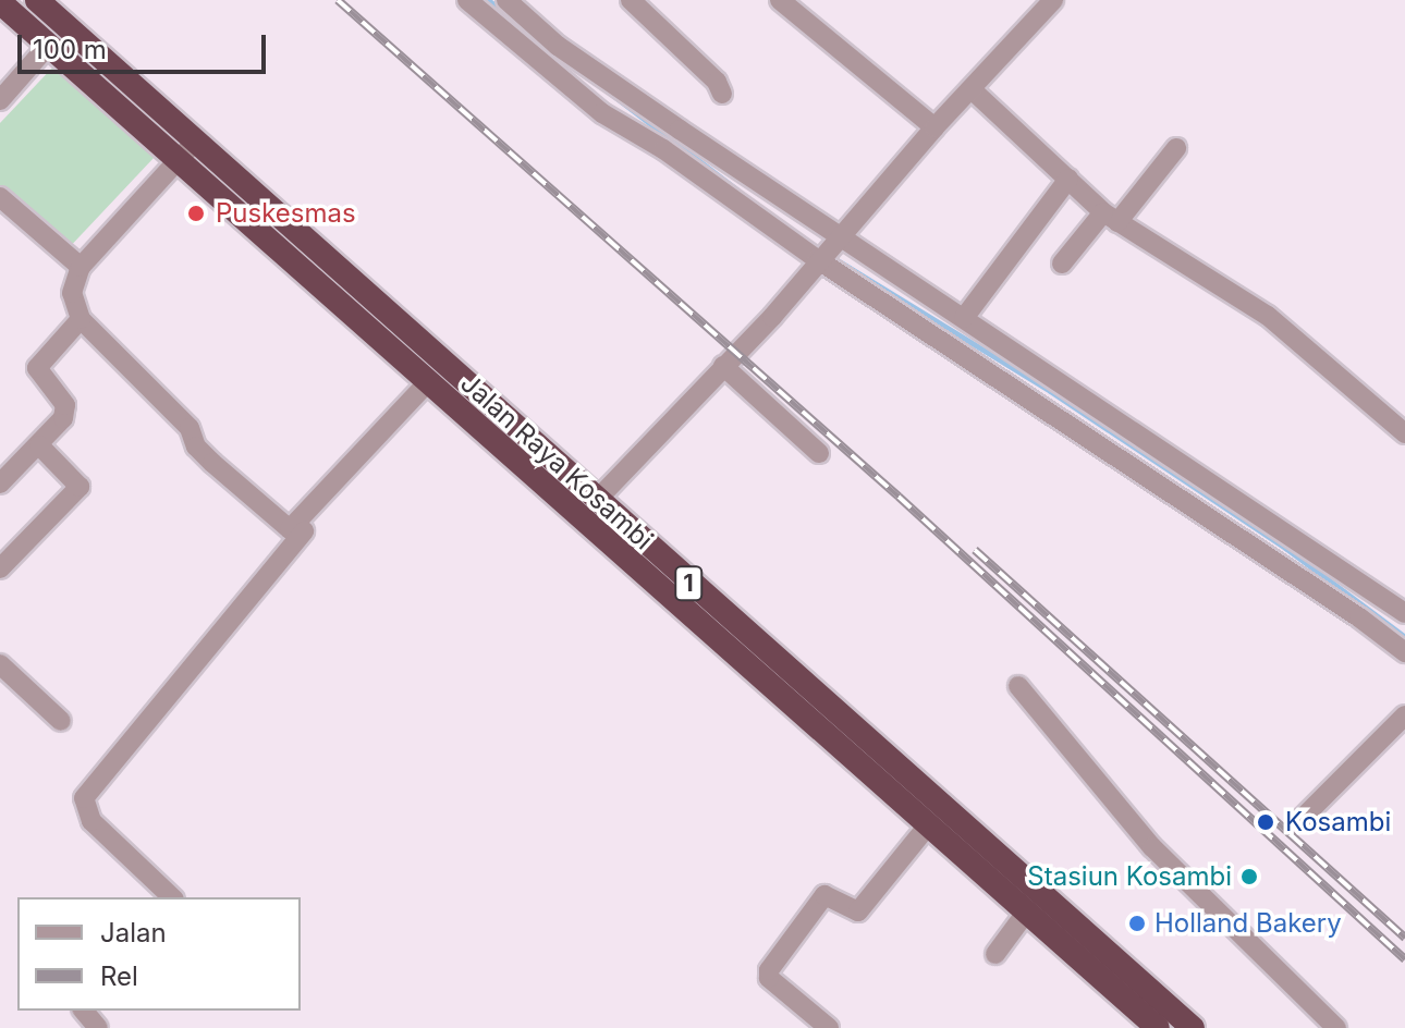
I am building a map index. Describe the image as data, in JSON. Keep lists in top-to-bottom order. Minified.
{"streets":{"highway":["Jalan Raya Kosambi","1"]},"places":["Puskesmas","Kosambi","Stasiun Kosambi","Holland Bakery"],"legend":["Jalan","Rel"],"scale_bar":"100 m"}
